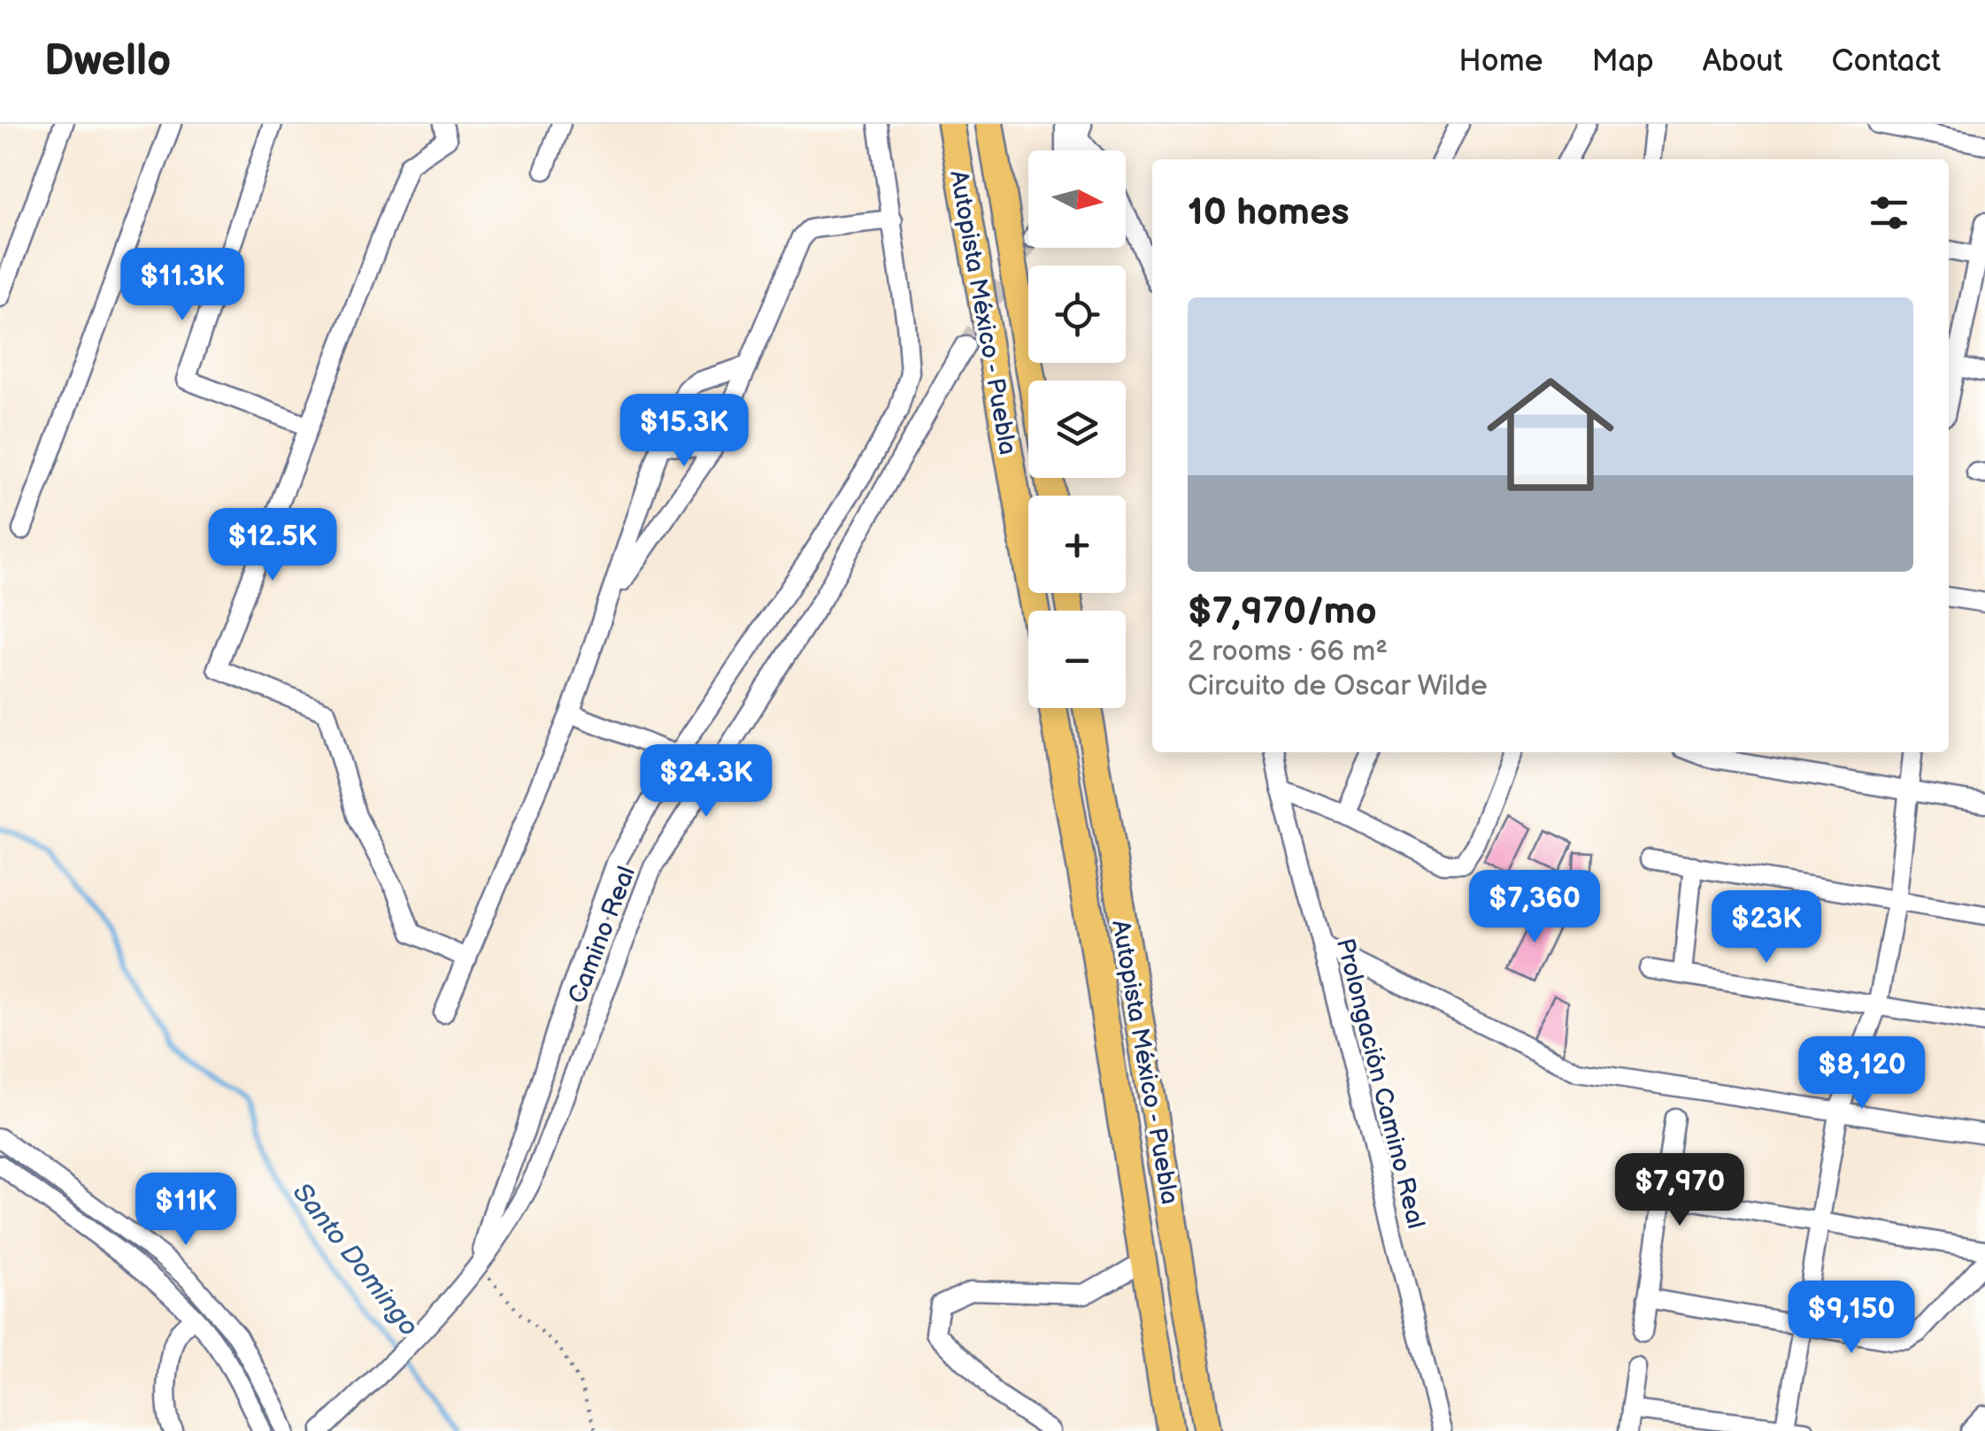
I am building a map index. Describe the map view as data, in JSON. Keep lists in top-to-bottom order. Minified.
{"streets":{"highway":["Autopista México - Puebla"],"street":["Camino Real","Prolongación Camino Real"]},"water":["Santo Domingo"],"north":"right","page":{"header":"Dwello","nav":["Home","Map","About","Contact"],"map_buttons":["+","−"],"heading":"10 homes","price":["$11.3K","$15.3K","$12.5K","$24.3K","$7,360","$23K","$8,120","$7,970","$11K","$9,150"],"list":[{"name":"$7,970/mo","note":"2 rooms · 66 m² · Circuito de Oscar Wilde"}]}}
